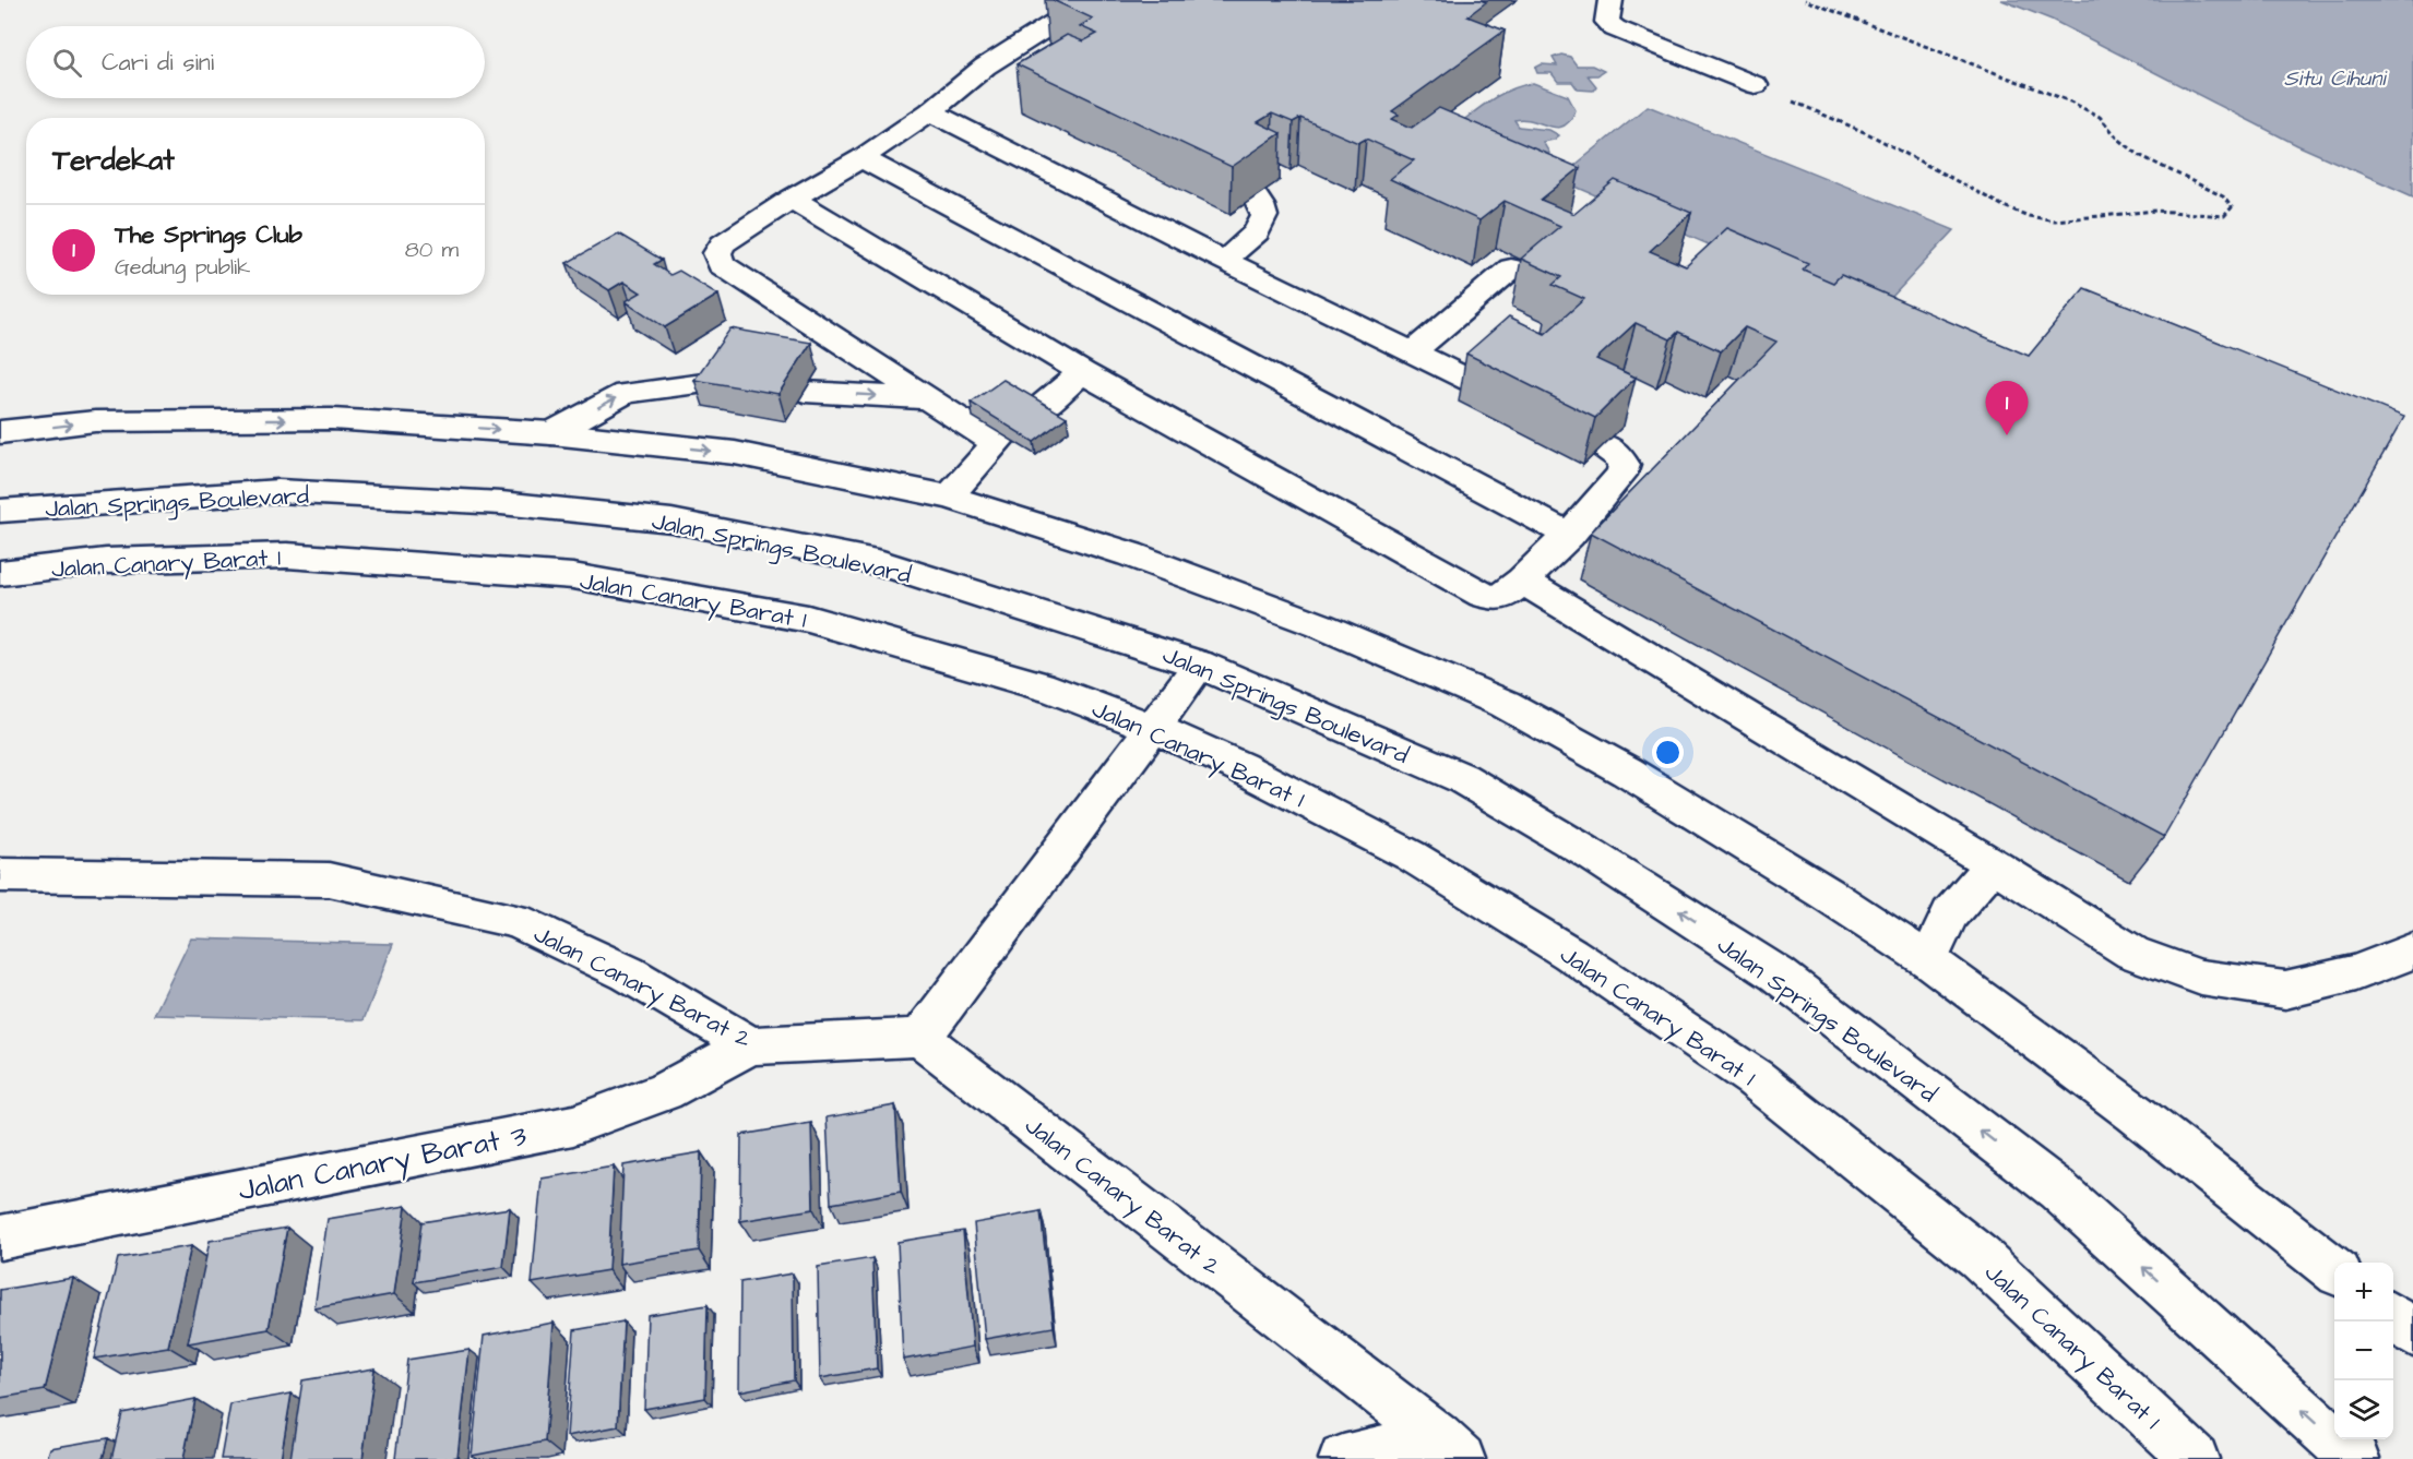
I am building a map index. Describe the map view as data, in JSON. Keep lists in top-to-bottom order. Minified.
{"streets":{"main road":["Jalan Springs Boulevard","Jalan Canary Barat 1","Jalan Canary Barat 2","Jalan Canary Barat 3"]},"crossings":[["Jalan Canary Barat 2","Jalan Canary Barat 3"]],"water":["Situ Cihuni"],"page":{"search":"Cari di sini","heading":"Terdekat","list":[{"mark":"1","name":"The Springs Club","note":"Gedung publik","value":"80 m"}],"pins":"1","map_buttons":["+","−"]}}
